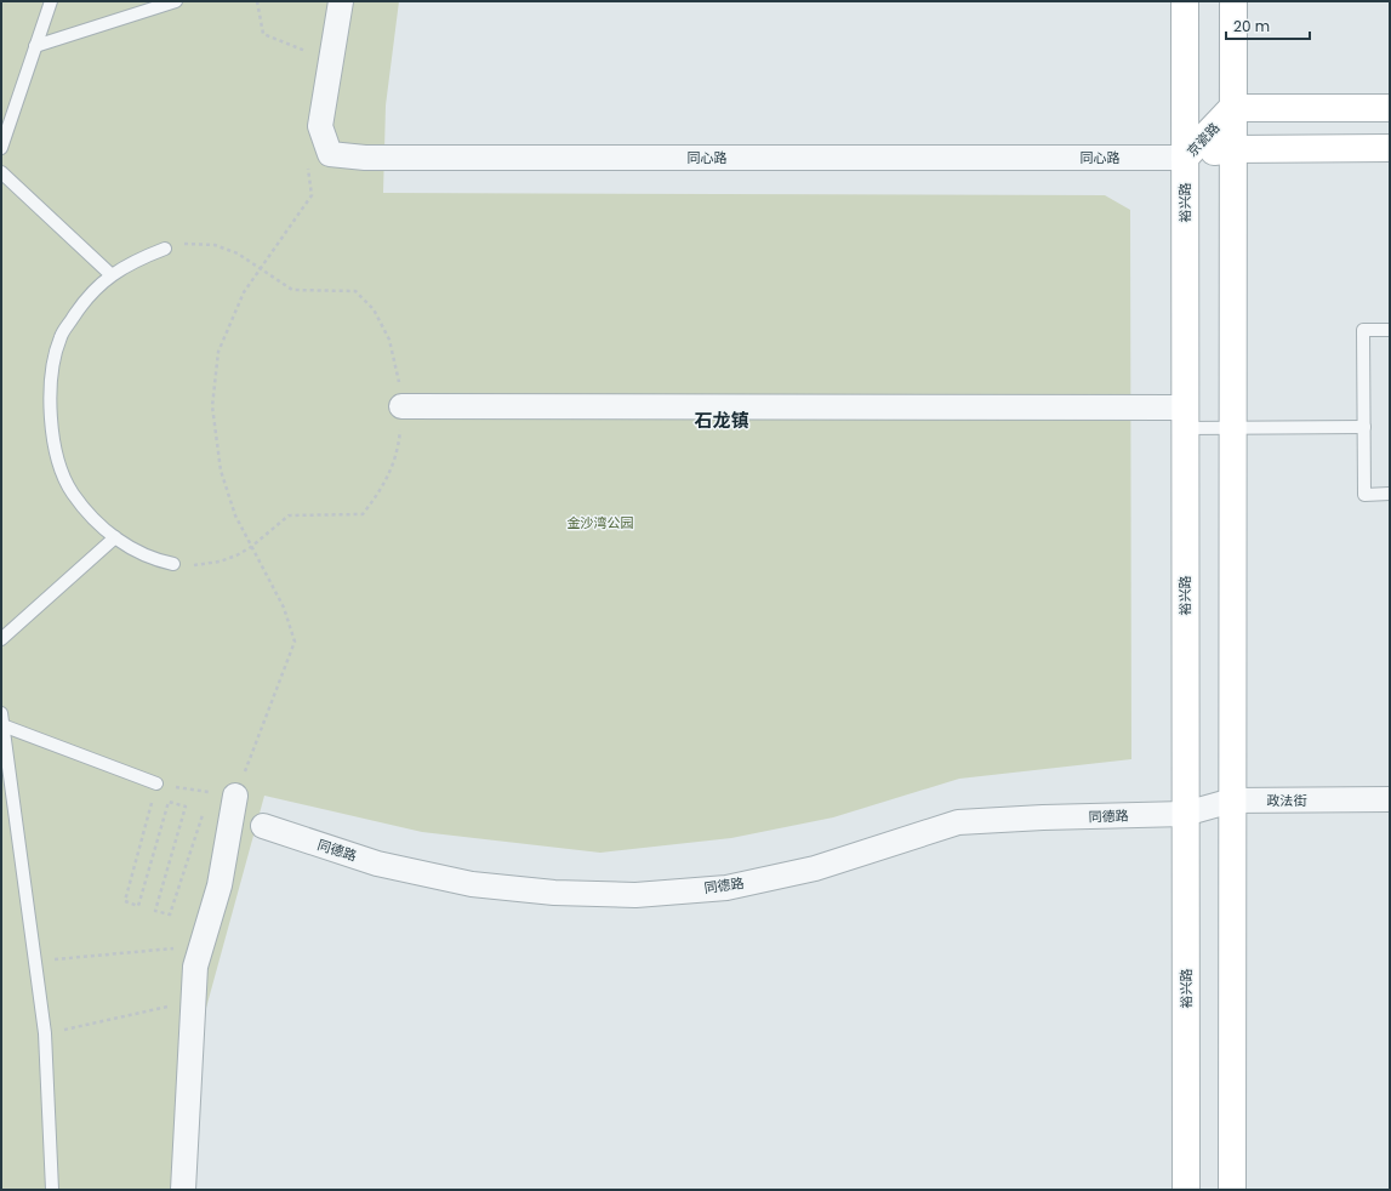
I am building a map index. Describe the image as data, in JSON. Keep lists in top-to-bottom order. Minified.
{"streets":{"main road":["京瓷路","裕兴路"],"street":["同心路","政法街","同德路"]},"crossings":[["京瓷路","同心路"],["京瓷路","裕兴路"],["同心路","裕兴路"],["裕兴路","政法街"],["裕兴路","同德路"],["政法街","同德路"]],"districts":["石龙镇"],"parks":["金沙湾公园"],"scale_bar":"20 m"}
